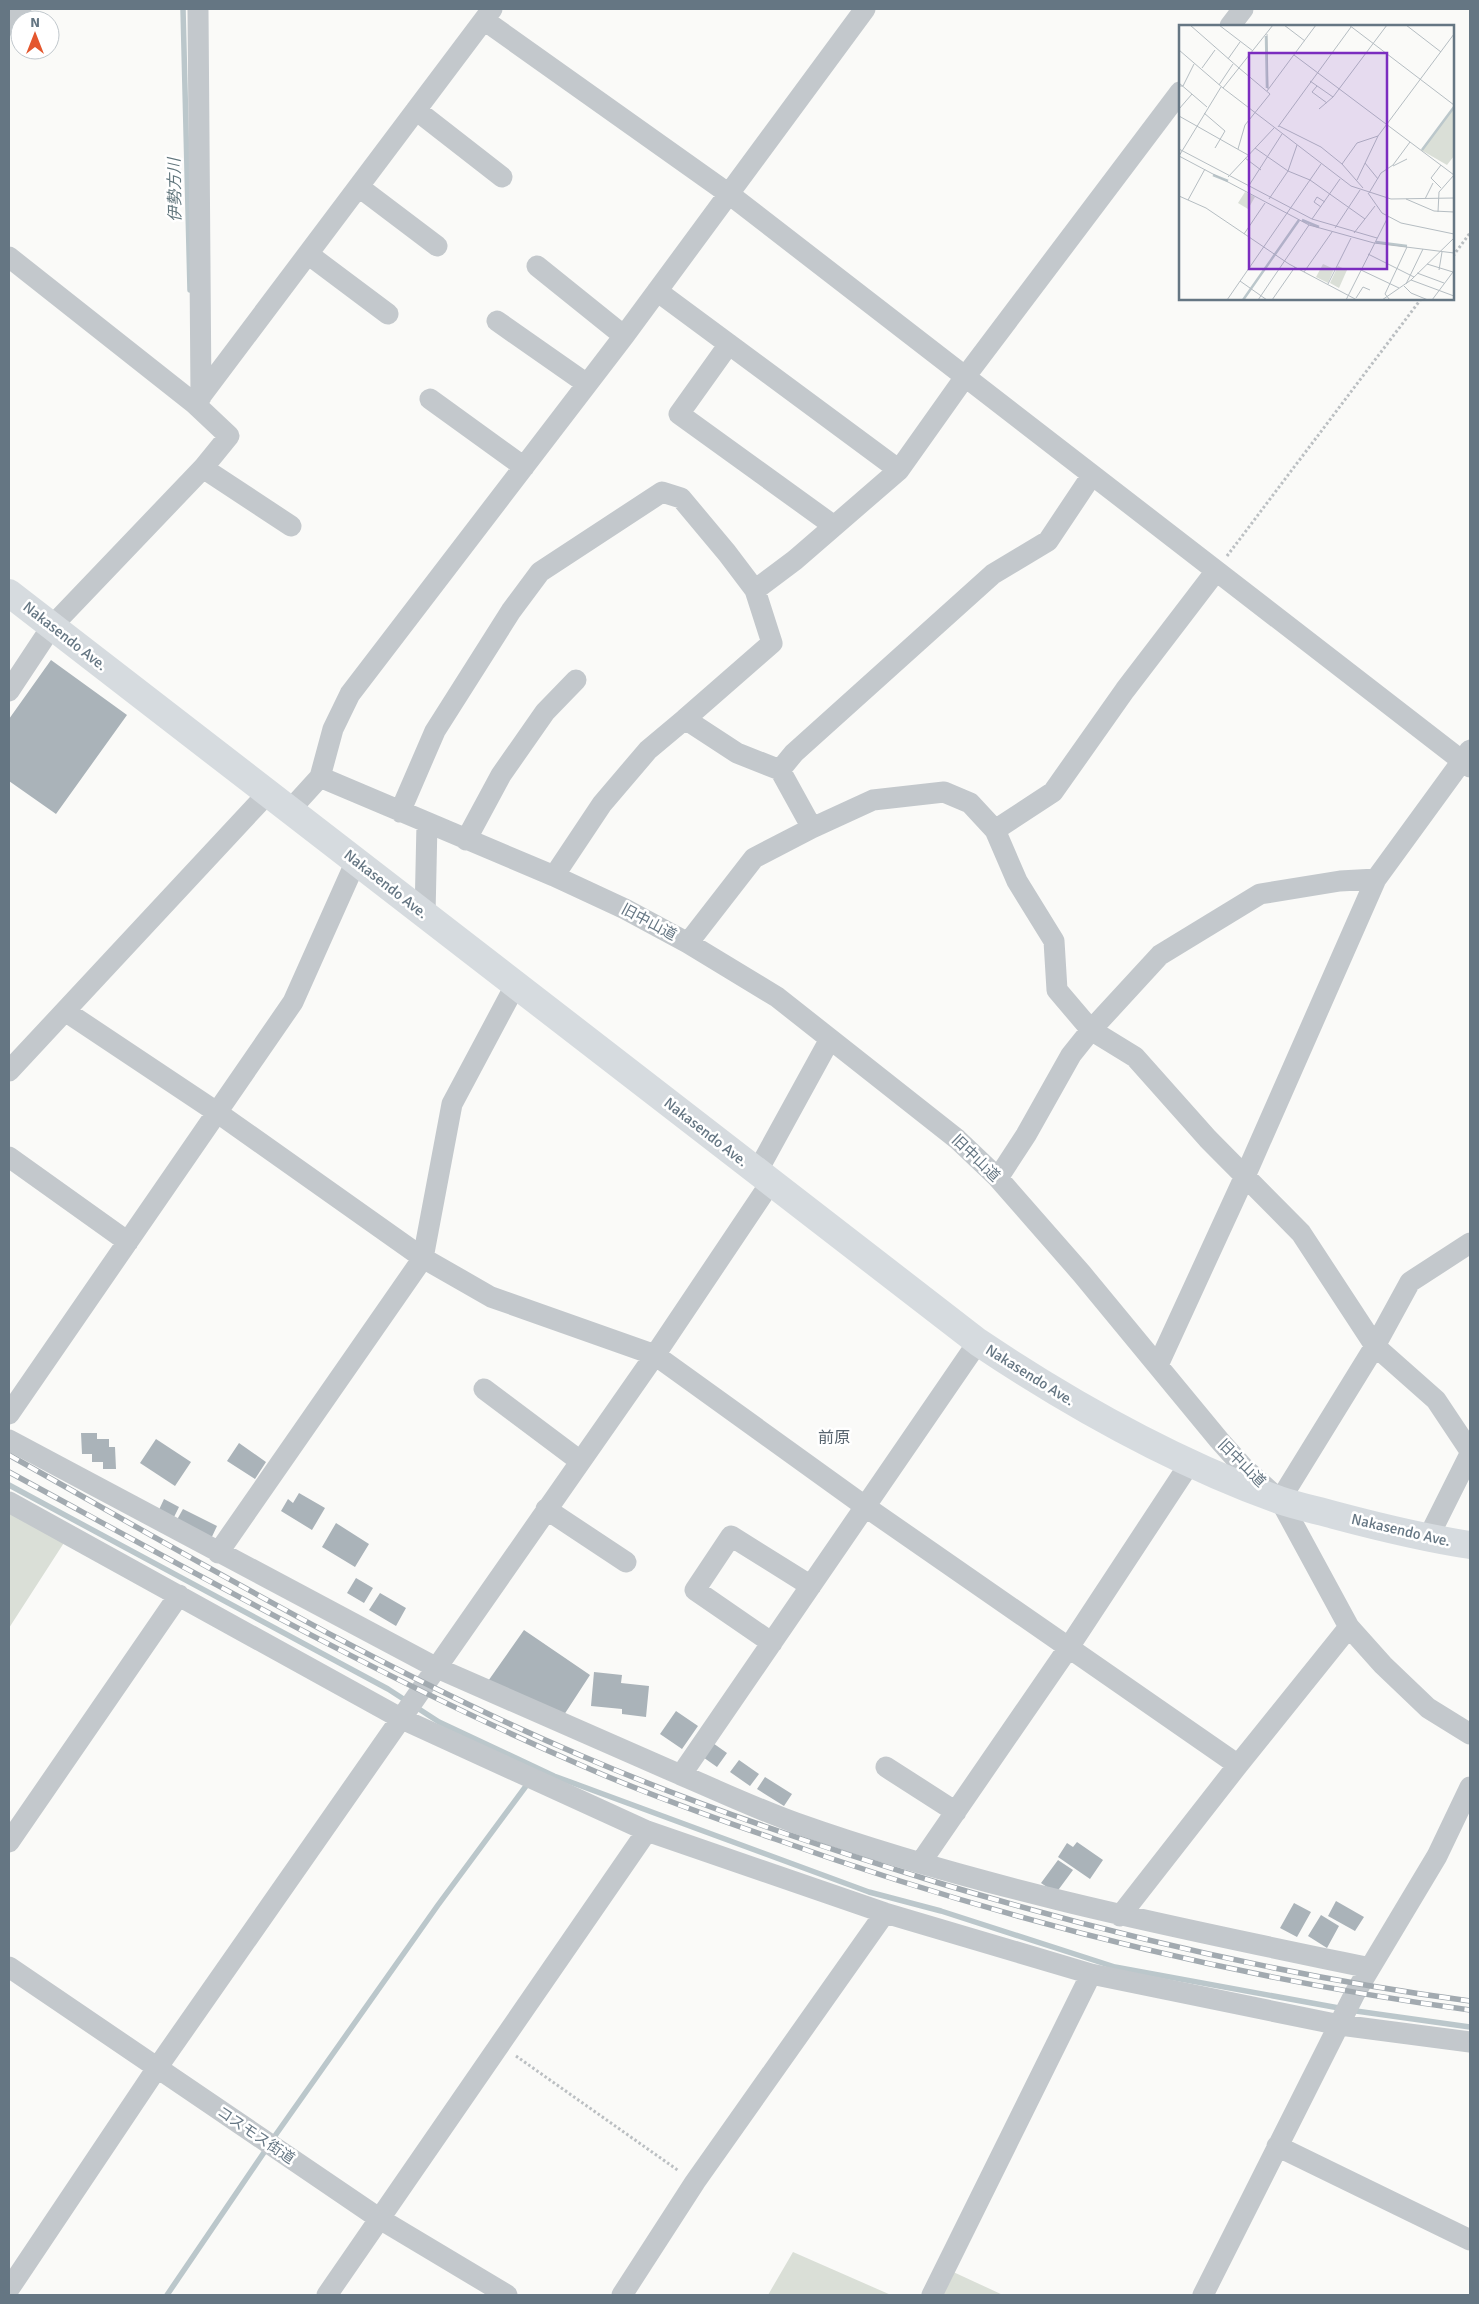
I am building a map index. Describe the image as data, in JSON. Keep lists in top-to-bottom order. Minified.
{"streets":{"highway":["Nakasendo Ave."],"street":["旧中山道","コスモス街道"]},"crossings":[["Nakasendo Ave.","旧中山道"]],"districts":["前原"],"water":["伊勢方川"],"north":"top"}
